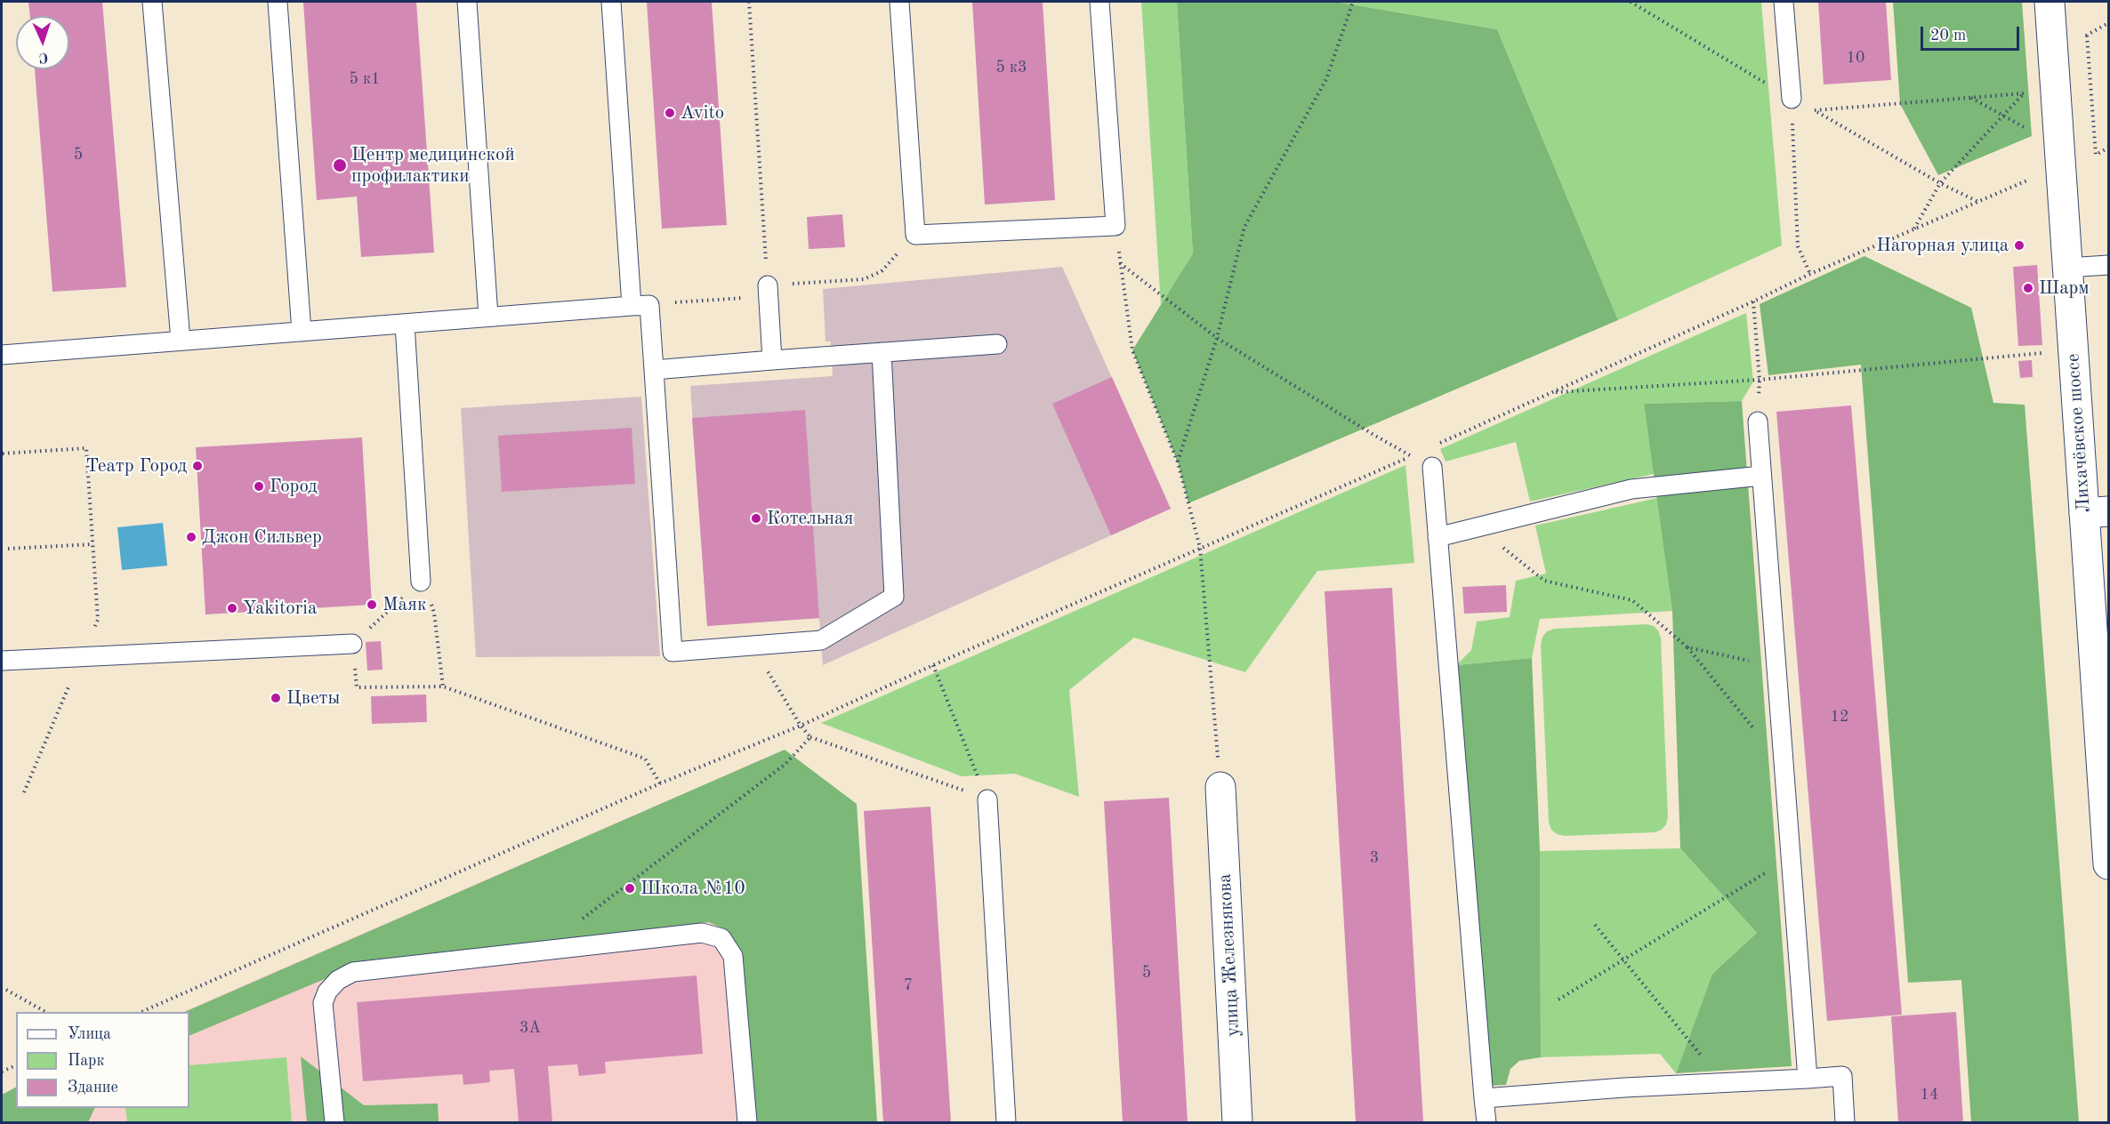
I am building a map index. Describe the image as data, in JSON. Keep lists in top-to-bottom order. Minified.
{"streets":{"main road":["Лихачёвское шоссе","улица Железнякова"]},"places":["Avito","Центр медицинской профилактики","Нагорная улица","Шарм","Театр Город","Город","Котельная","Джон Сильвер","Маяк","Yakitoria","Цветы","Школа №10"],"house_numbers":["10","5 к3","5 к1","5","12","3","5","7","3А","14"],"legend":["Улица","Парк","Здание"],"scale_bar":"20 m","north":"bottom"}
